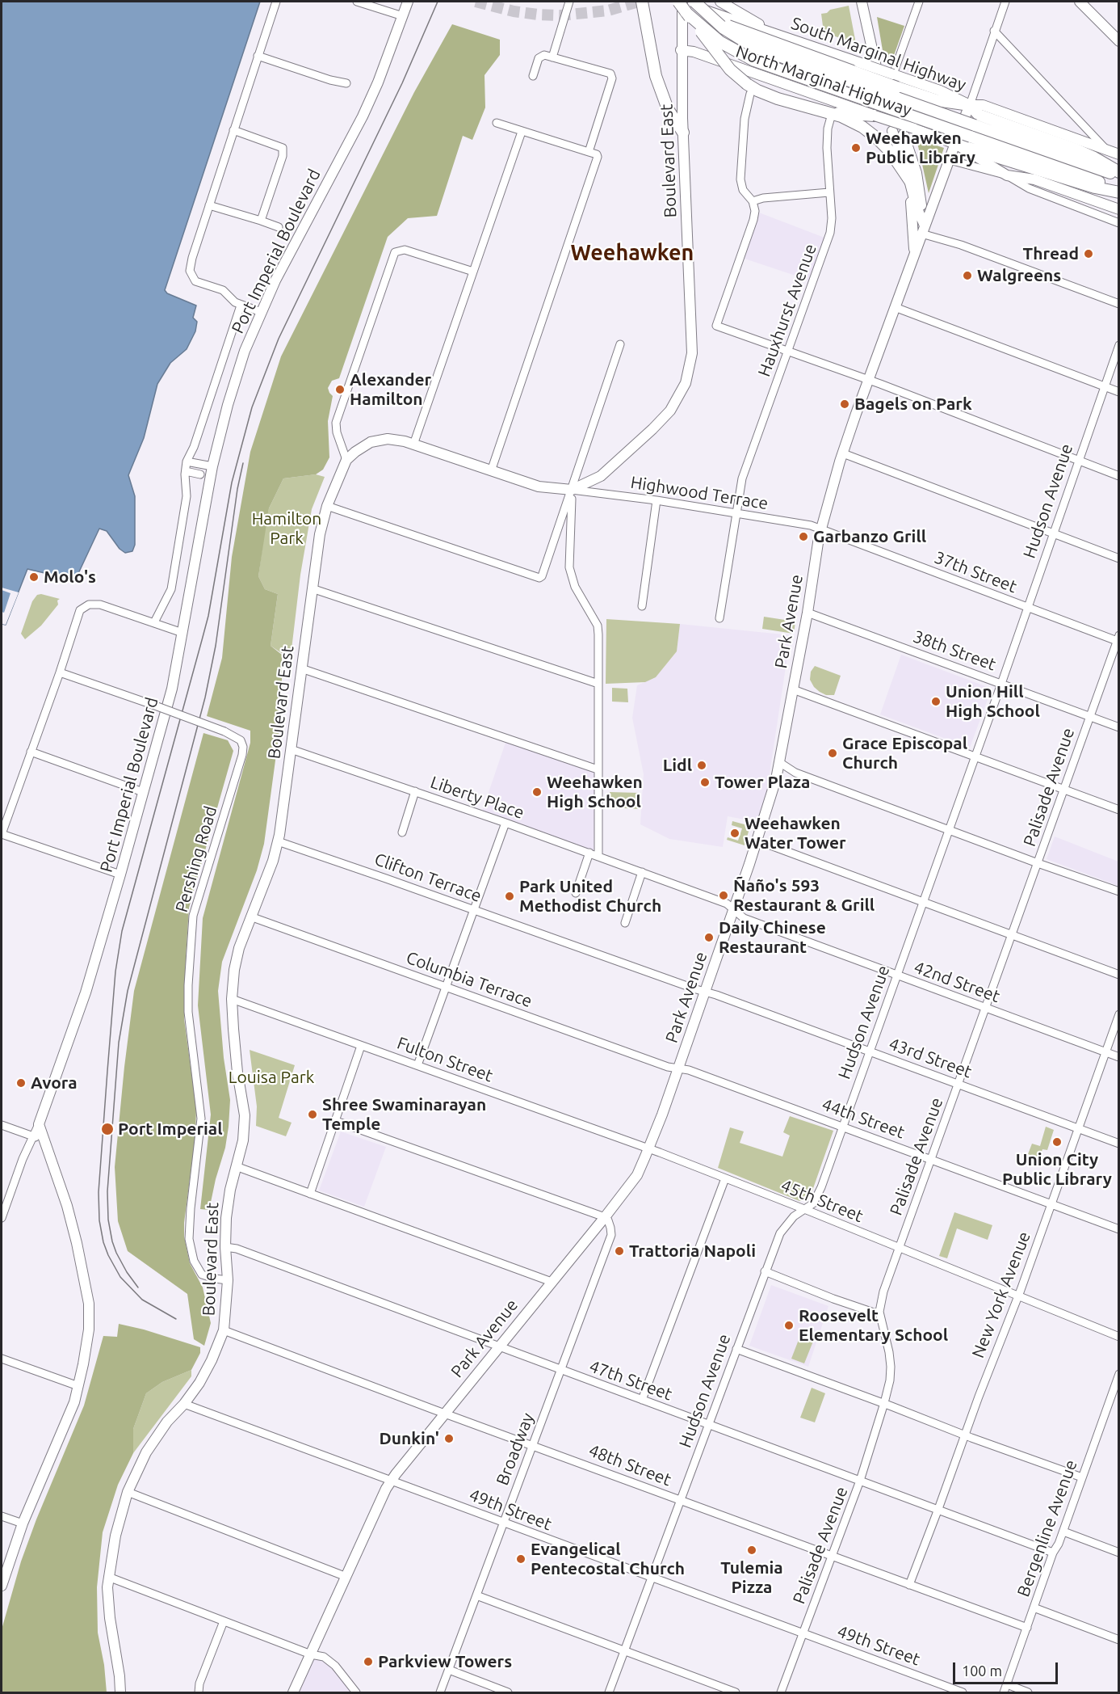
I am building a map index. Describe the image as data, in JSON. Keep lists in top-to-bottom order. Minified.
{"streets":{"main road":["South Marginal Highway","North Marginal Highway","Boulevard East","Port Imperial Boulevard","Park Avenue"],"street":["Hauxhurst Avenue","Highwood Terrace","Hudson Avenue","37th Street","38th Street","Palisade Avenue","Liberty Place","Pershing Road","Clifton Terrace","Columbia Terrace","42nd Street","43rd Street","Fulton Street","44th Street","45th Street","New York Avenue","47th Street","Broadway","48th Street","49th Street","Bergenline Avenue"]},"crossings":[["South Marginal Highway","Boulevard East"],["North Marginal Highway","Boulevard East"],["North Marginal Highway","Park Avenue"],["Boulevard East","Highwood Terrace"],["Boulevard East","Liberty Place"],["Boulevard East","Pershing Road"],["Boulevard East","Clifton Terrace"],["Boulevard East","Columbia Terrace"],["Boulevard East","Fulton Street"],["Boulevard East","47th Street"],["Boulevard East","48th Street"],["Boulevard East","49th Street"],["Hauxhurst Avenue","Highwood Terrace"],["Highwood Terrace","37th Street"],["Highwood Terrace","Park Avenue"],["Hudson Avenue","37th Street"],["Hudson Avenue","38th Street"],["Hudson Avenue","42nd Street"],["Hudson Avenue","43rd Street"],["Hudson Avenue","44th Street"],["Hudson Avenue","45th Street"],["Hudson Avenue","47th Street"],["Hudson Avenue","48th Street"],["Hudson Avenue","49th Street"],["37th Street","Park Avenue"],["37th Street","Palisade Avenue"],["Park Avenue","38th Street"],["Park Avenue","Liberty Place"],["Park Avenue","Clifton Terrace"],["Park Avenue","Columbia Terrace"],["Park Avenue","42nd Street"],["Park Avenue","43rd Street"],["Park Avenue","Fulton Street"],["Park Avenue","44th Street"],["Park Avenue","45th Street"],["Park Avenue","47th Street"],["Park Avenue","Broadway"],["Park Avenue","48th Street"],["Park Avenue","49th Street"],["38th Street","Palisade Avenue"],["Palisade Avenue","42nd Street"],["Palisade Avenue","43rd Street"],["Palisade Avenue","44th Street"],["Palisade Avenue","45th Street"],["Palisade Avenue","47th Street"],["Palisade Avenue","48th Street"],["Palisade Avenue","49th Street"],["Liberty Place","42nd Street"],["Clifton Terrace","43rd Street"],["Columbia Terrace","44th Street"],["42nd Street","New York Avenue"],["43rd Street","New York Avenue"],["Fulton Street","45th Street"],["44th Street","New York Avenue"],["45th Street","New York Avenue"],["New York Avenue","47th Street"],["New York Avenue","48th Street"],["47th Street","Broadway"],["47th Street","Bergenline Avenue"],["Broadway","48th Street"],["Broadway","49th Street"],["48th Street","Bergenline Avenue"]],"districts":["Weehawken"],"parks":["Hamilton Park","Louisa Park"],"places":["Weehawken Public Library","Thread","Walgreens","Alexander Hamilton","Bagels on Park","Garbanzo Grill","Molo's","Union Hill High School","Grace Episcopal Church","Lidl","Tower Plaza","Weehawken High School","Weehawken Water Tower","Ñaño's 593 Restaurant & Grill","Park United Methodist Church","Daily Chinese Restaurant","Avora","Shree Swaminarayan Temple","Port Imperial","Union City Public Library","Trattoria Napoli","Roosevelt Elementary School","Dunkin'","Tulemia Pizza","Evangelical Pentecostal Church","Parkview Towers"],"scale_bar":"100 m"}
